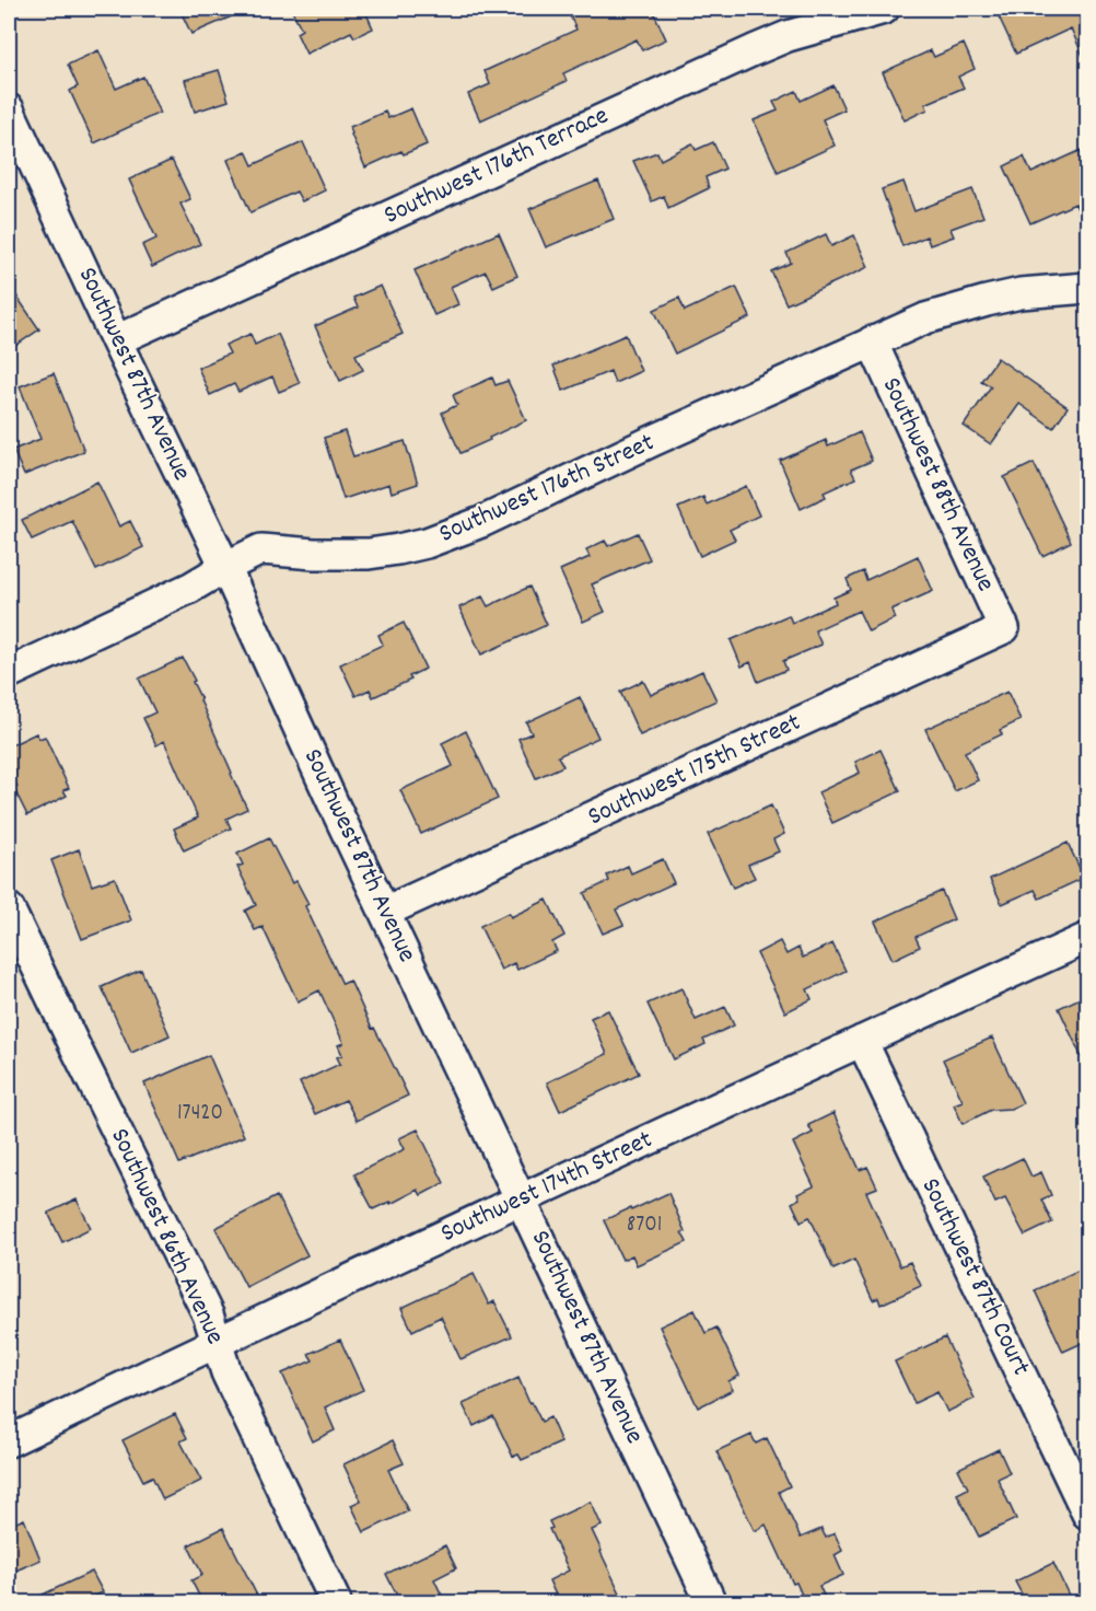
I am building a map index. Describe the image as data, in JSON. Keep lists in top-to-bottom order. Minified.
{"streets":{"street":["Southwest 176th Terrace","Southwest 87th Avenue","Southwest 88th Avenue","Southwest 176th Street","Southwest 175th Street","Southwest 174th Street","Southwest 86th Avenue","Southwest 87th Court"]},"crossings":[["Southwest 176th Terrace","Southwest 87th Avenue"],["Southwest 87th Avenue","Southwest 176th Street"],["Southwest 87th Avenue","Southwest 175th Street"],["Southwest 87th Avenue","Southwest 174th Street"],["Southwest 88th Avenue","Southwest 176th Street"],["Southwest 88th Avenue","Southwest 175th Street"],["Southwest 174th Street","Southwest 86th Avenue"],["Southwest 174th Street","Southwest 87th Court"]],"house_numbers":["17420","8701"]}
